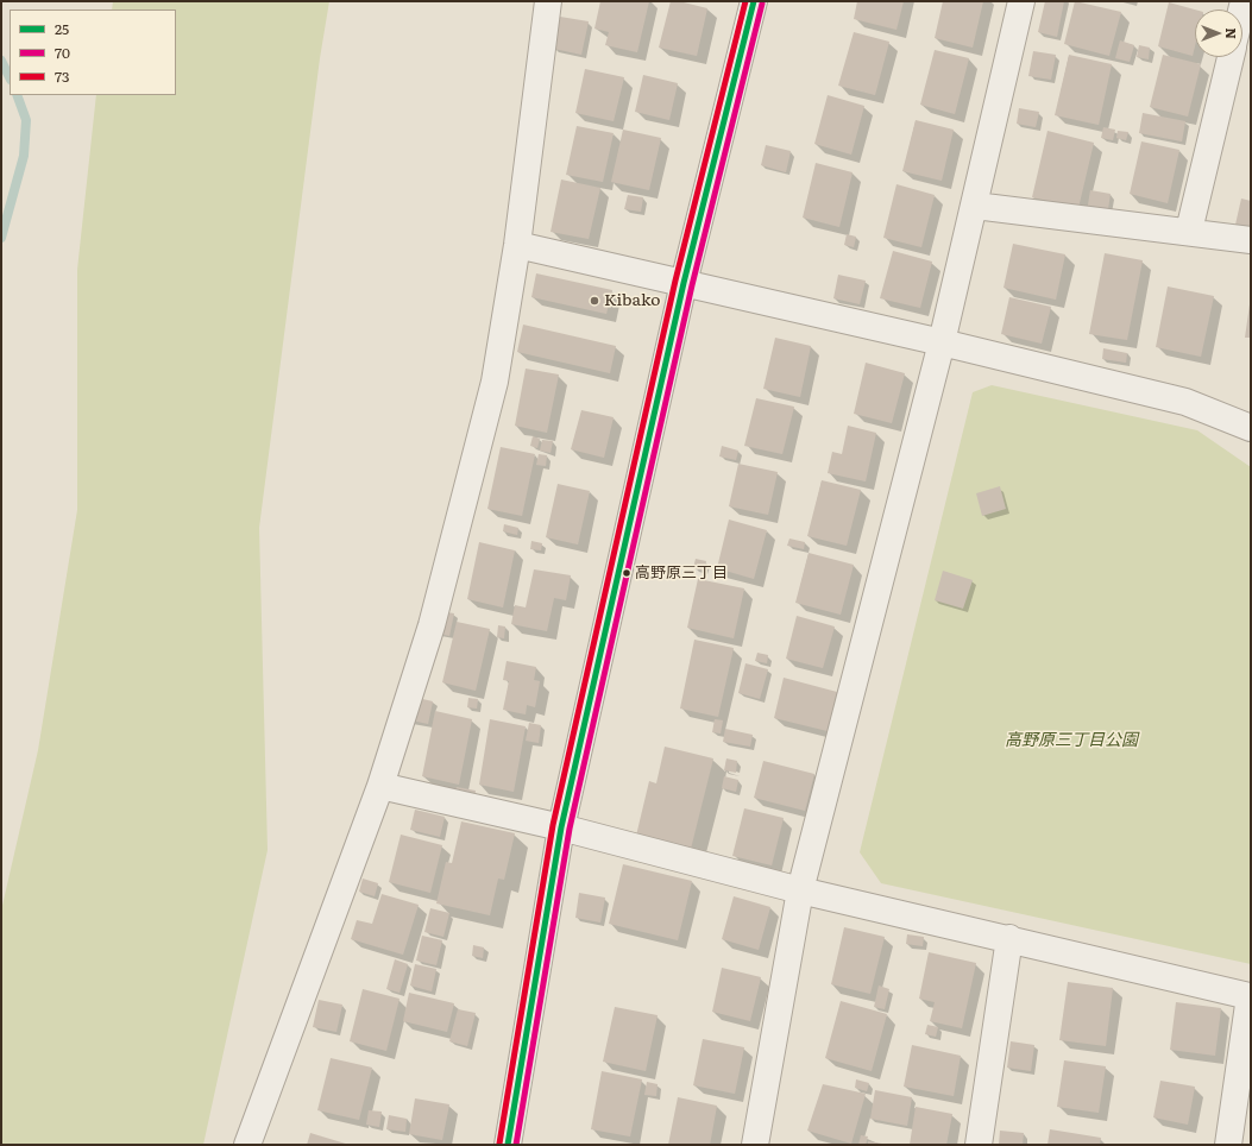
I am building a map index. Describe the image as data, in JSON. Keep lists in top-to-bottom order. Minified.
{"parks":["高野原三丁目公園"],"places":["Kibako","高野原三丁目"],"lines":["transit line 25","transit line 73","transit line 70"],"legend":["25","70","73"],"north":"right"}
